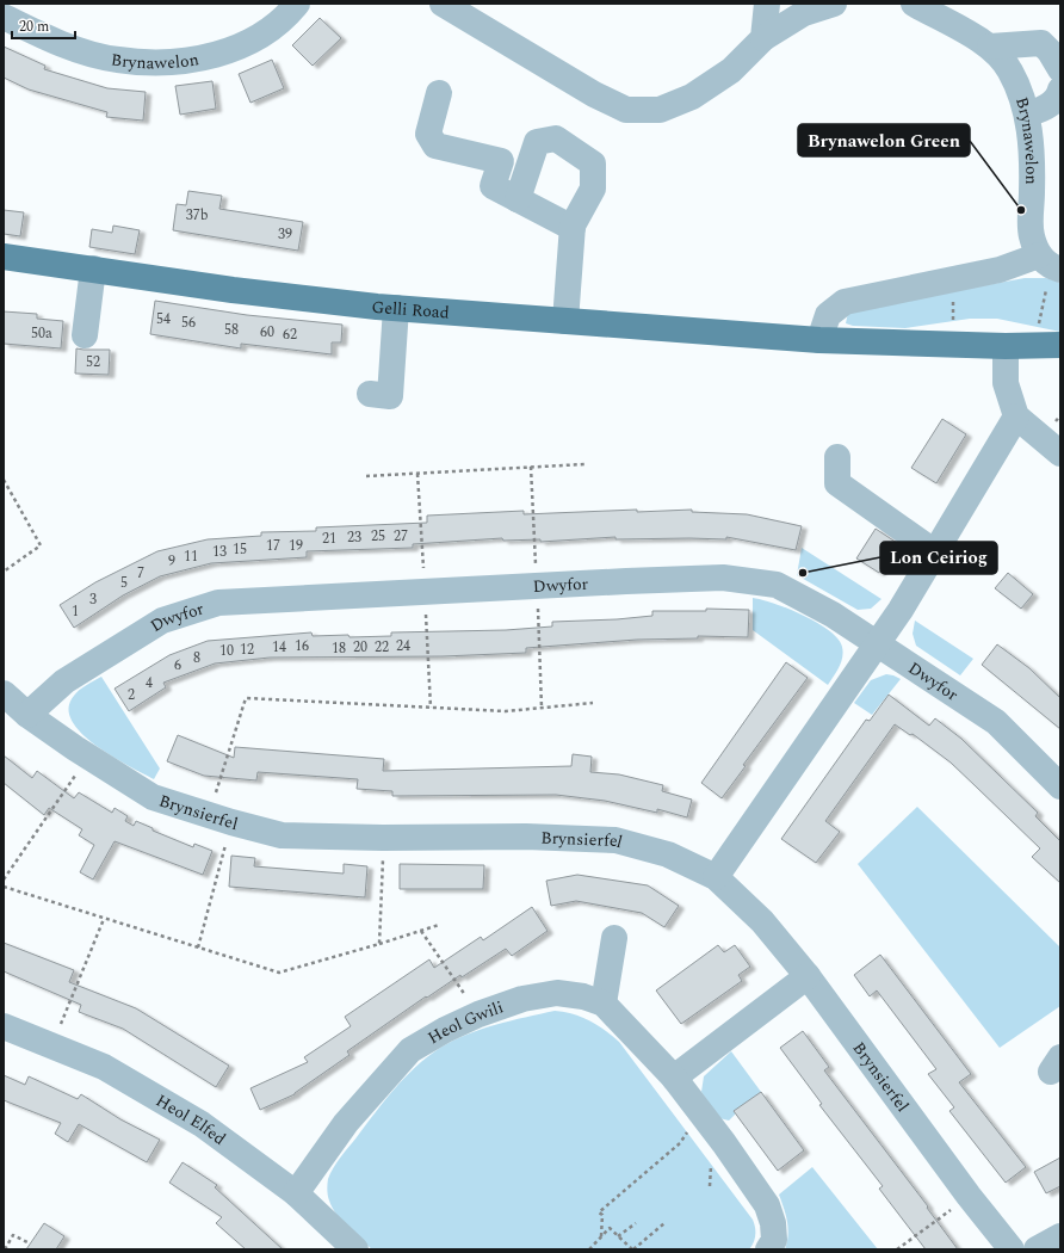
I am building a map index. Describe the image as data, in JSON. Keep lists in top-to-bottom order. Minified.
{"streets":{"main road":["Gelli Road"],"street":["Brynawelon","Dwyfor","Brynsierfel","Heol Gwili","Heol Elfed"]},"crossings":[["Dwyfor","Brynsierfel"],["Heol Gwili","Heol Elfed"]],"places":["Brynawelon Green","Lon Ceiriog"],"house_numbers":["37b","39","54","56","58","60","50a","62","52","25","27","23","21","17","19","15","13","11","9","7","5","3","1","16","24","14","20","22","18","12","10","8","6","4","2"],"scale_bar":"20 m"}
